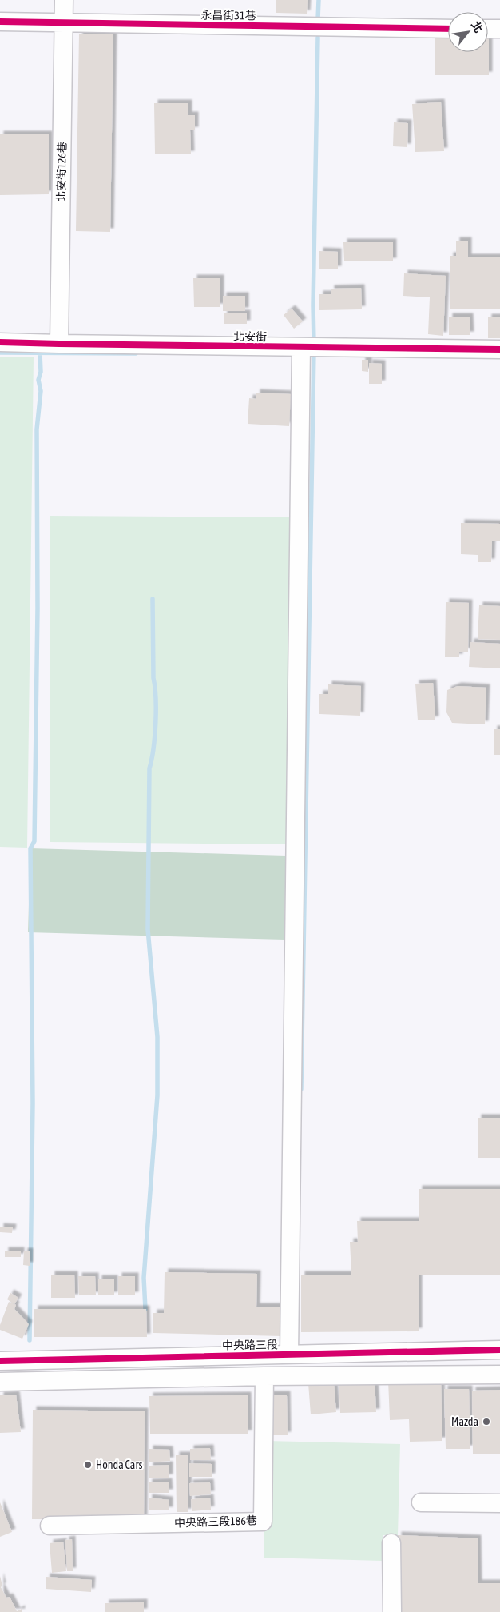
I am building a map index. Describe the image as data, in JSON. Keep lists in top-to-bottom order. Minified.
{"streets":{"street":["永昌街31巷","北安街126巷","北安街","中央路三段","中央路三段186巷"]},"crossings":[["永昌街31巷","北安街126巷"],["北安街126巷","北安街"]],"places":["Mazda","Honda Cars"],"north":"top right"}
